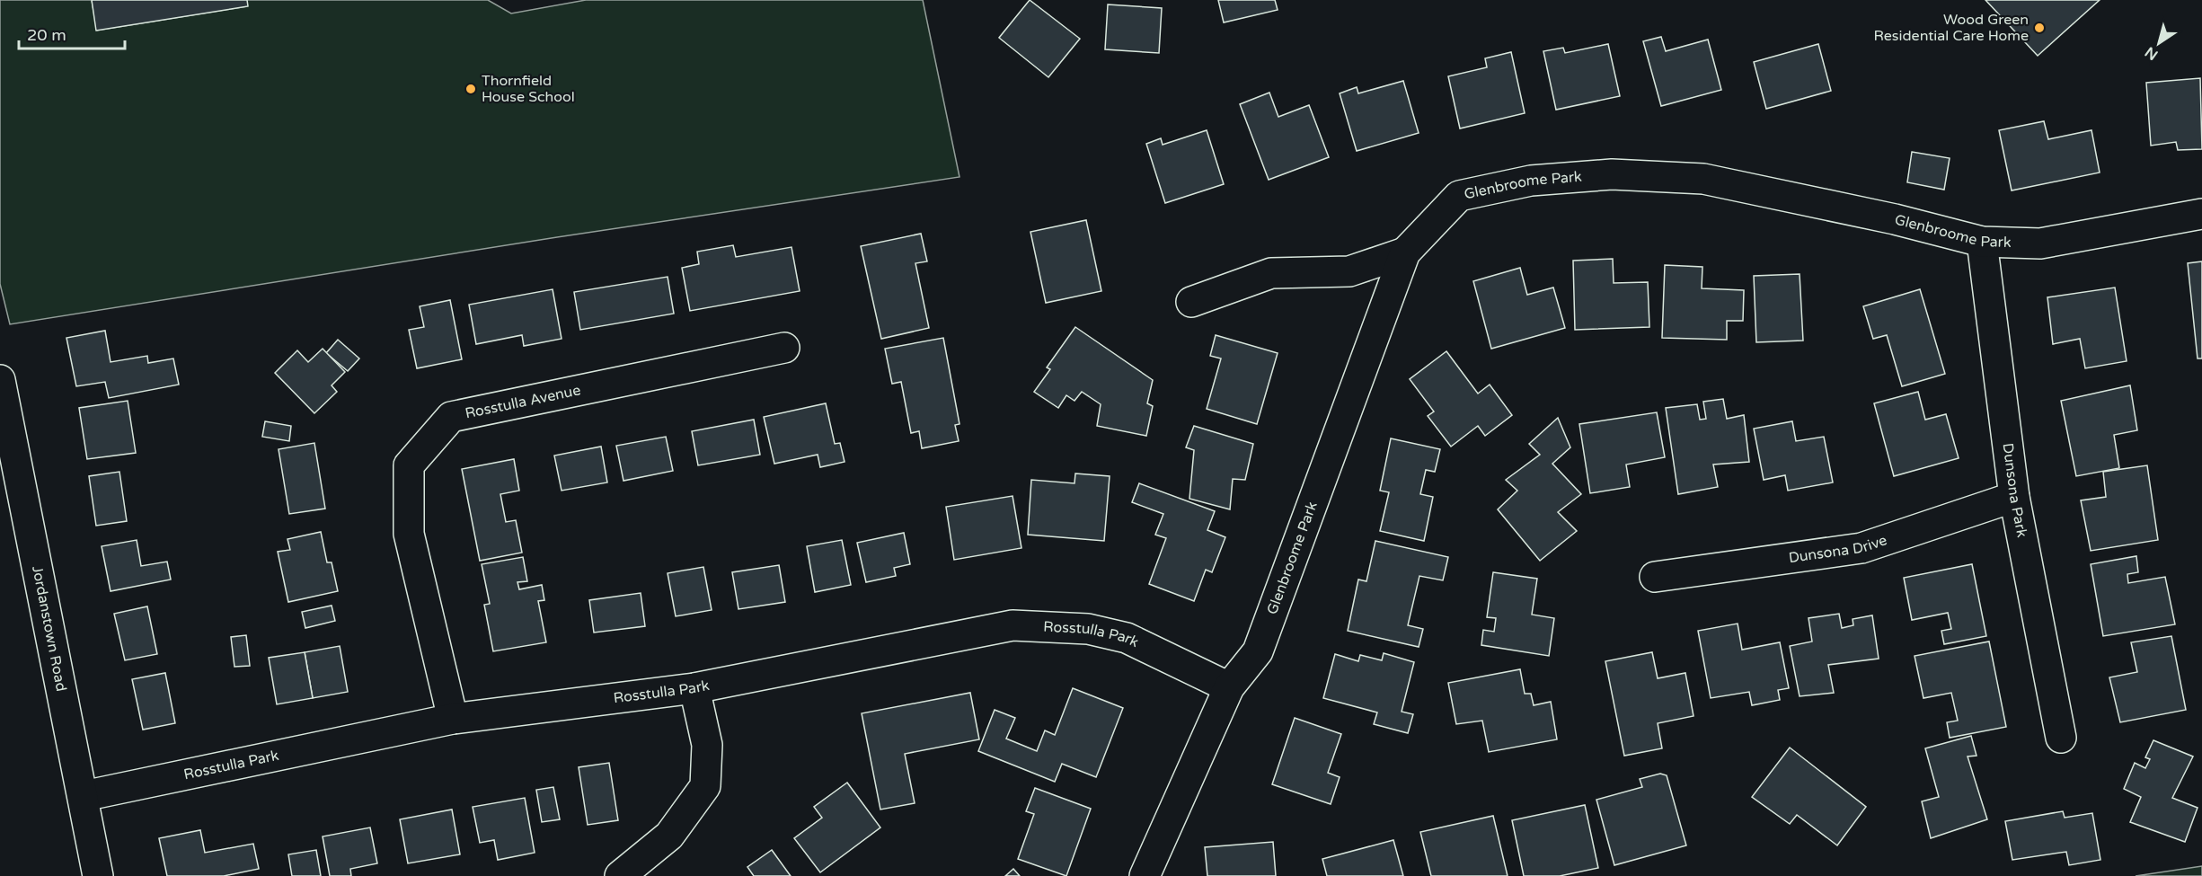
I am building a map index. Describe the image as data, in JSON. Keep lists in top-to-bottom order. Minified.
{"streets":{"street":["Glenbroome Park","Rosstulla Avenue","Dunsona Park","Dunsona Drive","Jordanstown Road","Rosstulla Park"]},"crossings":[["Glenbroome Park","Dunsona Park"],["Glenbroome Park","Rosstulla Park"],["Rosstulla Avenue","Rosstulla Park"],["Dunsona Park","Dunsona Drive"],["Jordanstown Road","Rosstulla Park"]],"places":["Wood Green Residential Care Home","Thornfield House School"],"scale_bar":"20 m","north":"bottom left"}
